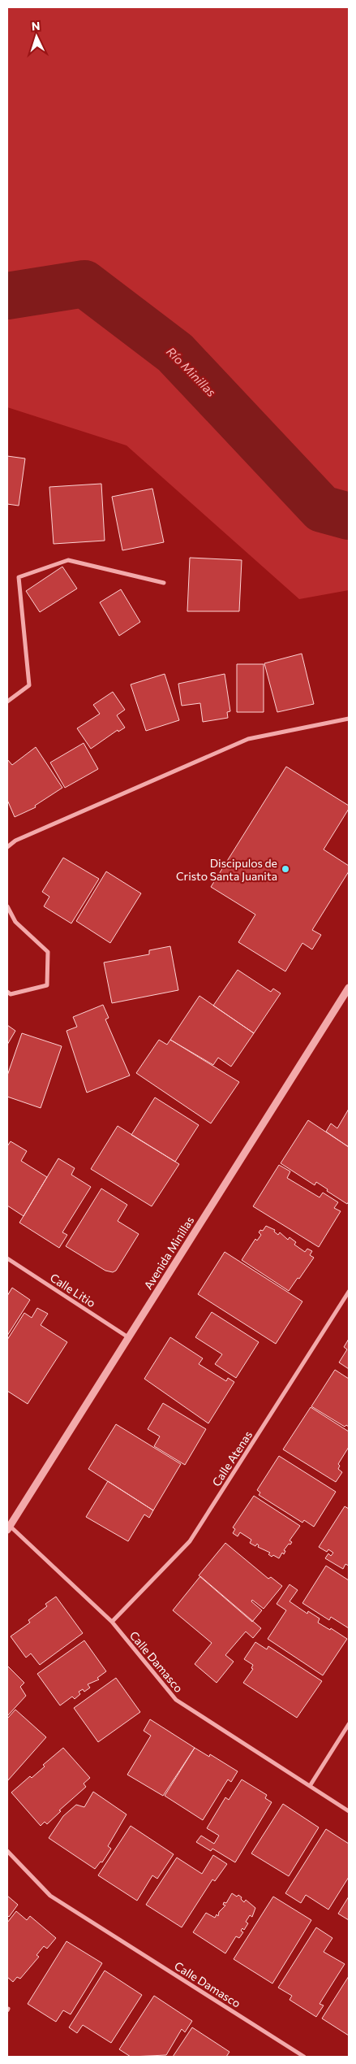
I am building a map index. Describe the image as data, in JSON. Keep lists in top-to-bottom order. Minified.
{"streets":{"street":["Avenida Minillas","Calle Litio","Calle Atenas","Calle Damasco"]},"crossings":[["Avenida Minillas","Calle Litio"],["Avenida Minillas","Calle Damasco"],["Calle Atenas","Calle Damasco"]],"water":["Río Minillas"],"places":["Discipulos de Cristo Santa Juanita"],"north":"top"}
